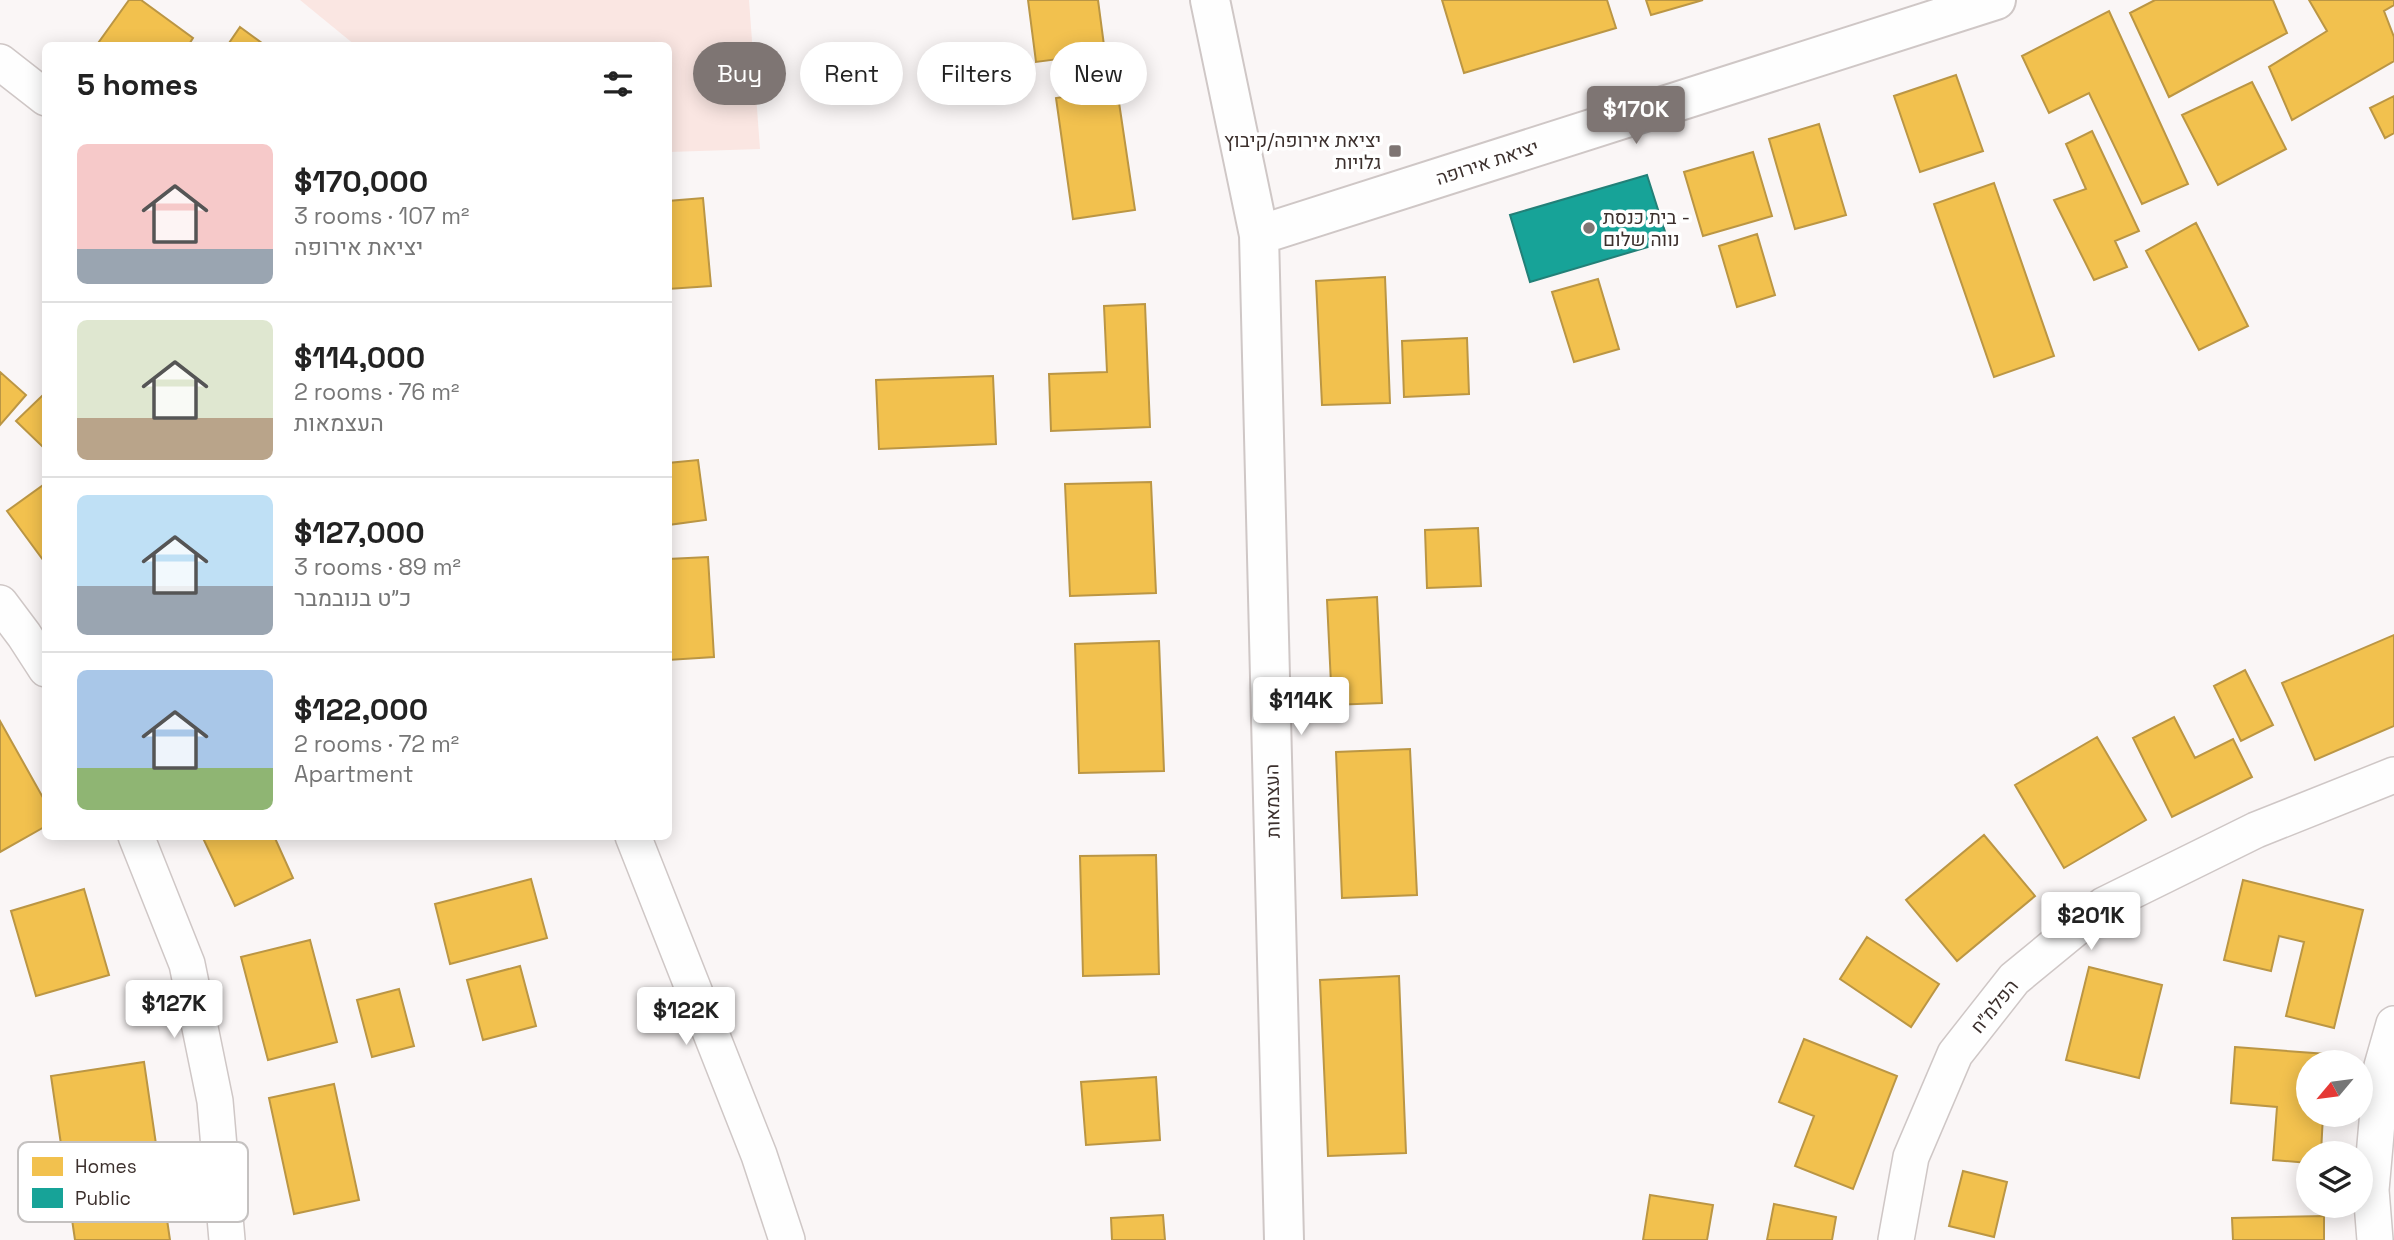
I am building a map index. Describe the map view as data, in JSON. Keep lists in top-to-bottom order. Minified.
{"streets":{"street":["יציאת אירופה","העצמאות","הפלמ״ח"]},"crossings":[["יציאת אירופה","העצמאות"]],"places":{"transit":["יציאת אירופה/קיבוץ גלויות"],"other":["בית כנסת - נווה שלום"]},"legend":["Homes","Public"],"north":"bottom left","page":{"chip":["Buy","Rent","Filters","New"],"heading":"5 homes","price":["$170K","$114K","$201K","$127K","$122K"],"list":[{"name":"$170,000","note":"3 rooms · 107 m² · יציאת אירופה"},{"name":"$114,000","note":"2 rooms · 76 m² · העצמאות"},{"name":"$127,000","note":"3 rooms · 89 m² · כ״ט בנובמבר"},{"name":"$122,000","note":"2 rooms · 72 m² · Apartment"}]}}
